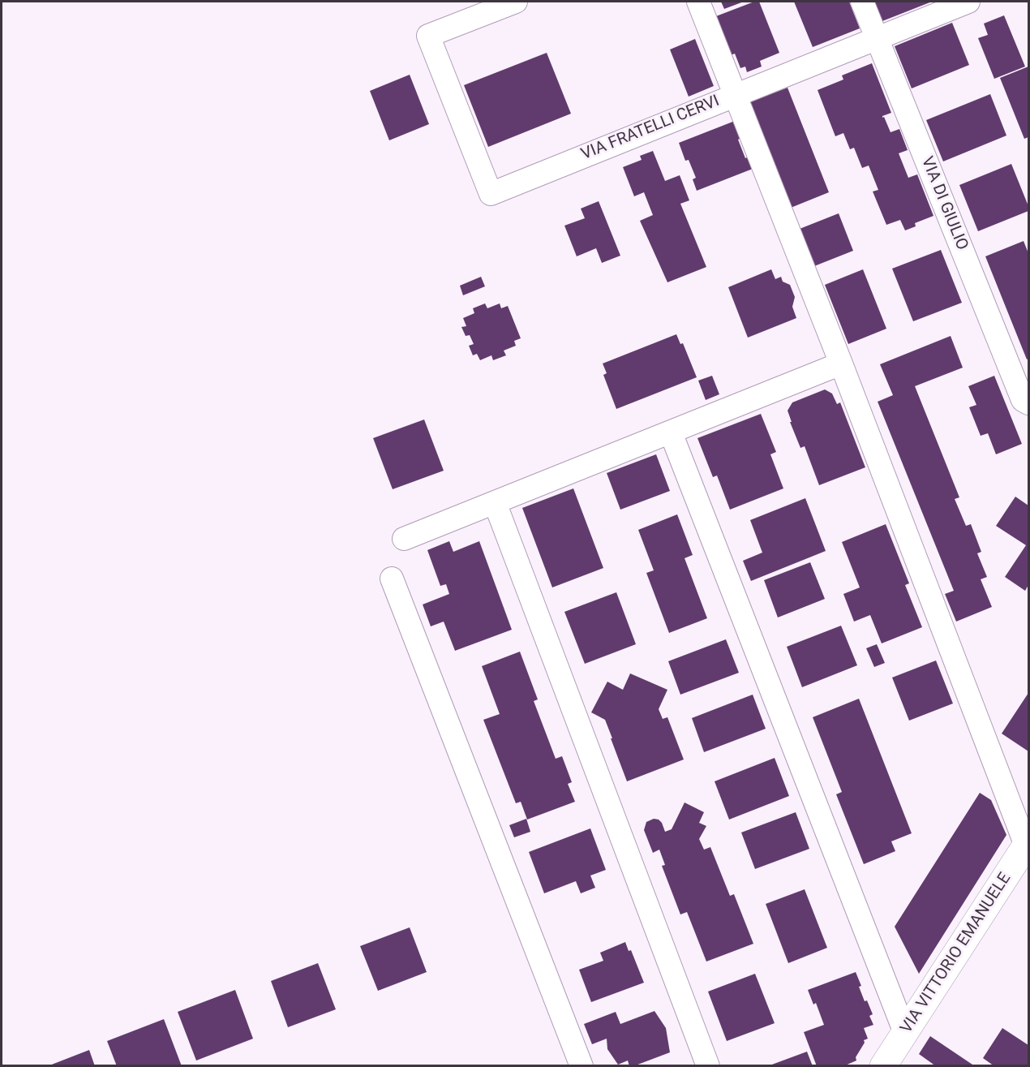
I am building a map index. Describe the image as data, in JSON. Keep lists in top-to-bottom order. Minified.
{"streets":{"street":["VIA FRATELLI CERVI","VIA DI GIULIO","VIA VITTORIO EMANUELE"]},"crossings":[["VIA FRATELLI CERVI","VIA DI GIULIO"]]}
